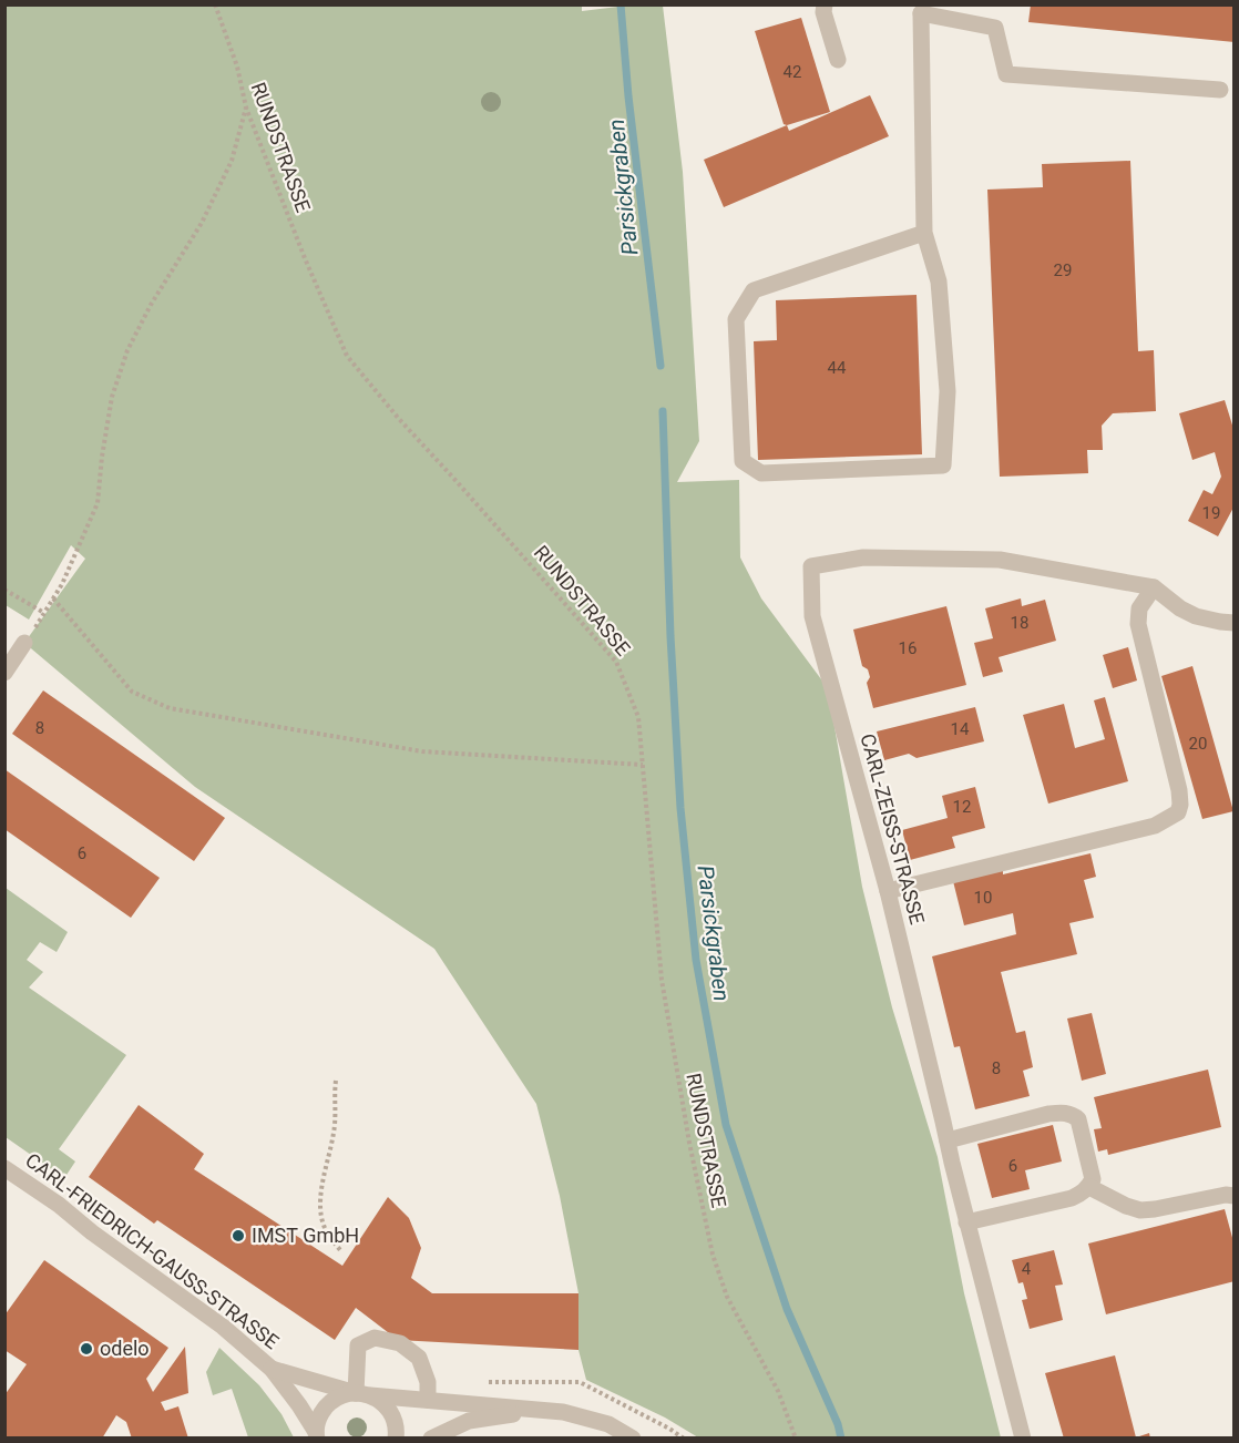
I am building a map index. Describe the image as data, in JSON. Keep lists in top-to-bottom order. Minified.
{"streets":{"street":["CARL-ZEISS-STRASSE","CARL-FRIEDRICH-GAUSS-STRASSE"],"path":["RUNDSTRASSE"]},"water":["Parsickgraben"],"places":["IMST GmbH","odelo"],"house_numbers":["42","29","44","19","18","16","8","14","20","12","6","10","8","6","4"]}
